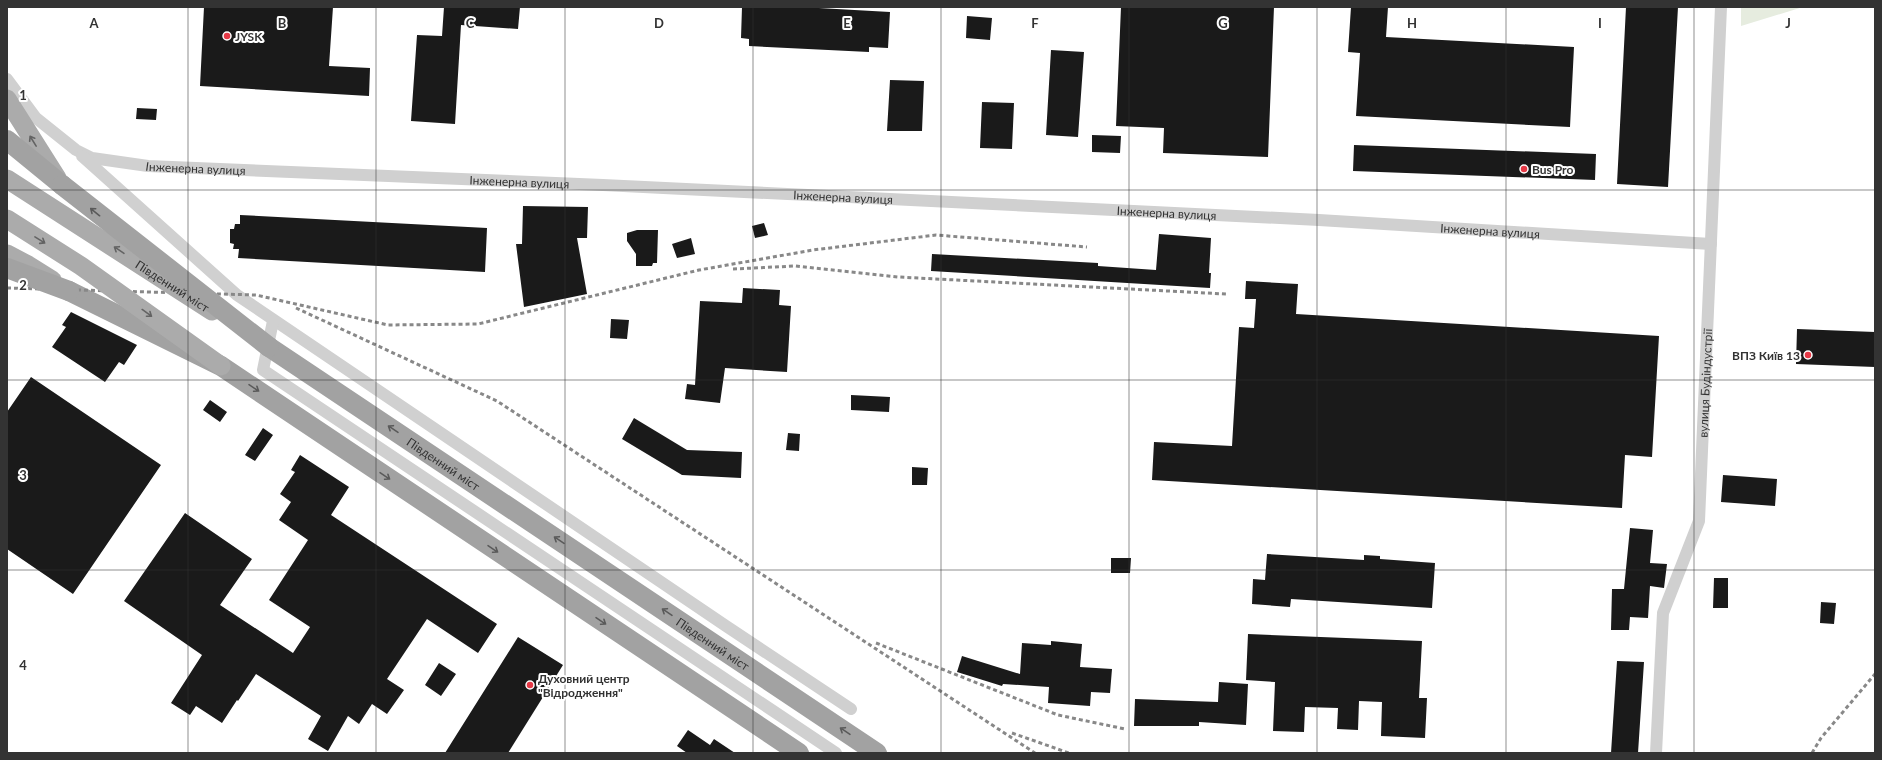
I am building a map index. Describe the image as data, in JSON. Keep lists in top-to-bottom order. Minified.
{"streets":{"highway":["Південний міст"],"street":["Інженерна вулиця","вулиця Будіндустрії"]},"crossings":[["Інженерна вулиця","вулиця Будіндустрії"]],"places":["JYSK","Bus Pro","ВПЗ Київ 13","Духовний центр \"Відродження\""],"grid":{"columns":["A","B","C","D","E","F","G","H","I","J"],"rows":["1","2","3","4"]}}
